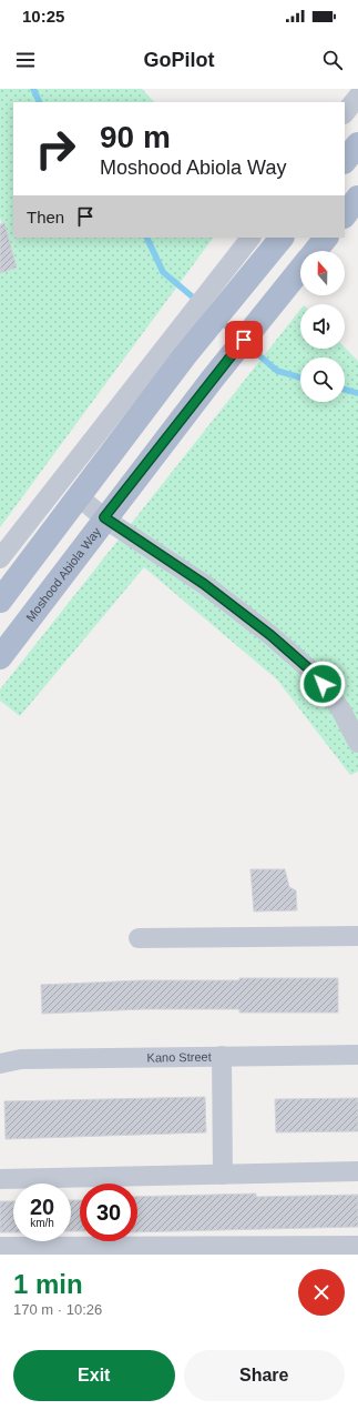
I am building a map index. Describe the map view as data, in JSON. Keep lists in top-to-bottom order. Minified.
{"streets":{"main road":["Moshood Abiola Way"],"street":["Kano Street"]},"north":"top","page":{"status":"10:25","header":"GoPilot","turn":["90 m","Moshood Abiola Way"],"then":"Then","speed":"20 km/h","limit":"30","heading":["1 min","170 m · 10:26"],"buttons":["Exit","Share"]}}
